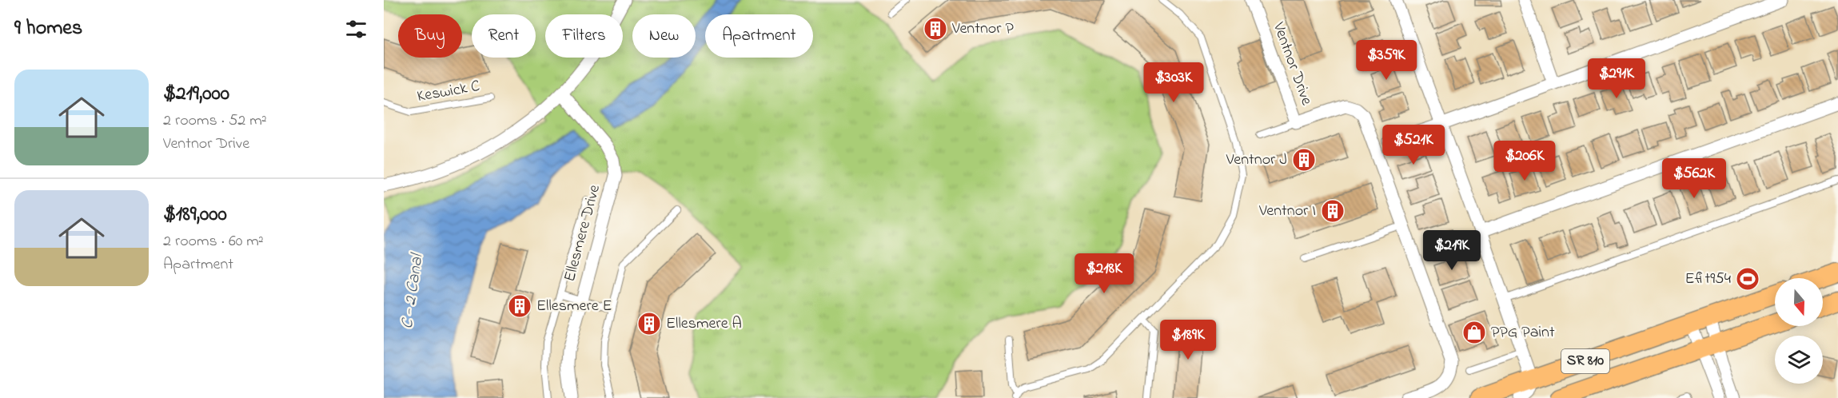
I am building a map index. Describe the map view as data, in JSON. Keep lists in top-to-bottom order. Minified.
{"streets":{"main road":["SR 810"],"street":["Ventnor Drive","Ellesmere Drive"],"lane":["Keswick C"]},"water":["C - 2 Canal"],"places":{"building":["Ventnor P","Ventnor J","Ventnor I","Ellesmere E","Ellesmere A"],"sports":["Efit954"],"shop":["PPG Paint"]},"north":"bottom","page":{"heading":"9 homes","chip":["Buy","Rent","Filters","New","Apartment"],"price":["$359K","$291K","$303K","$521K","$206K","$562K","$219K","$218K","$189K"],"list":[{"name":"$219,000","note":"2 rooms · 52 m² · Ventnor Drive"},{"name":"$189,000","note":"2 rooms · 60 m² · Apartment"}]}}
